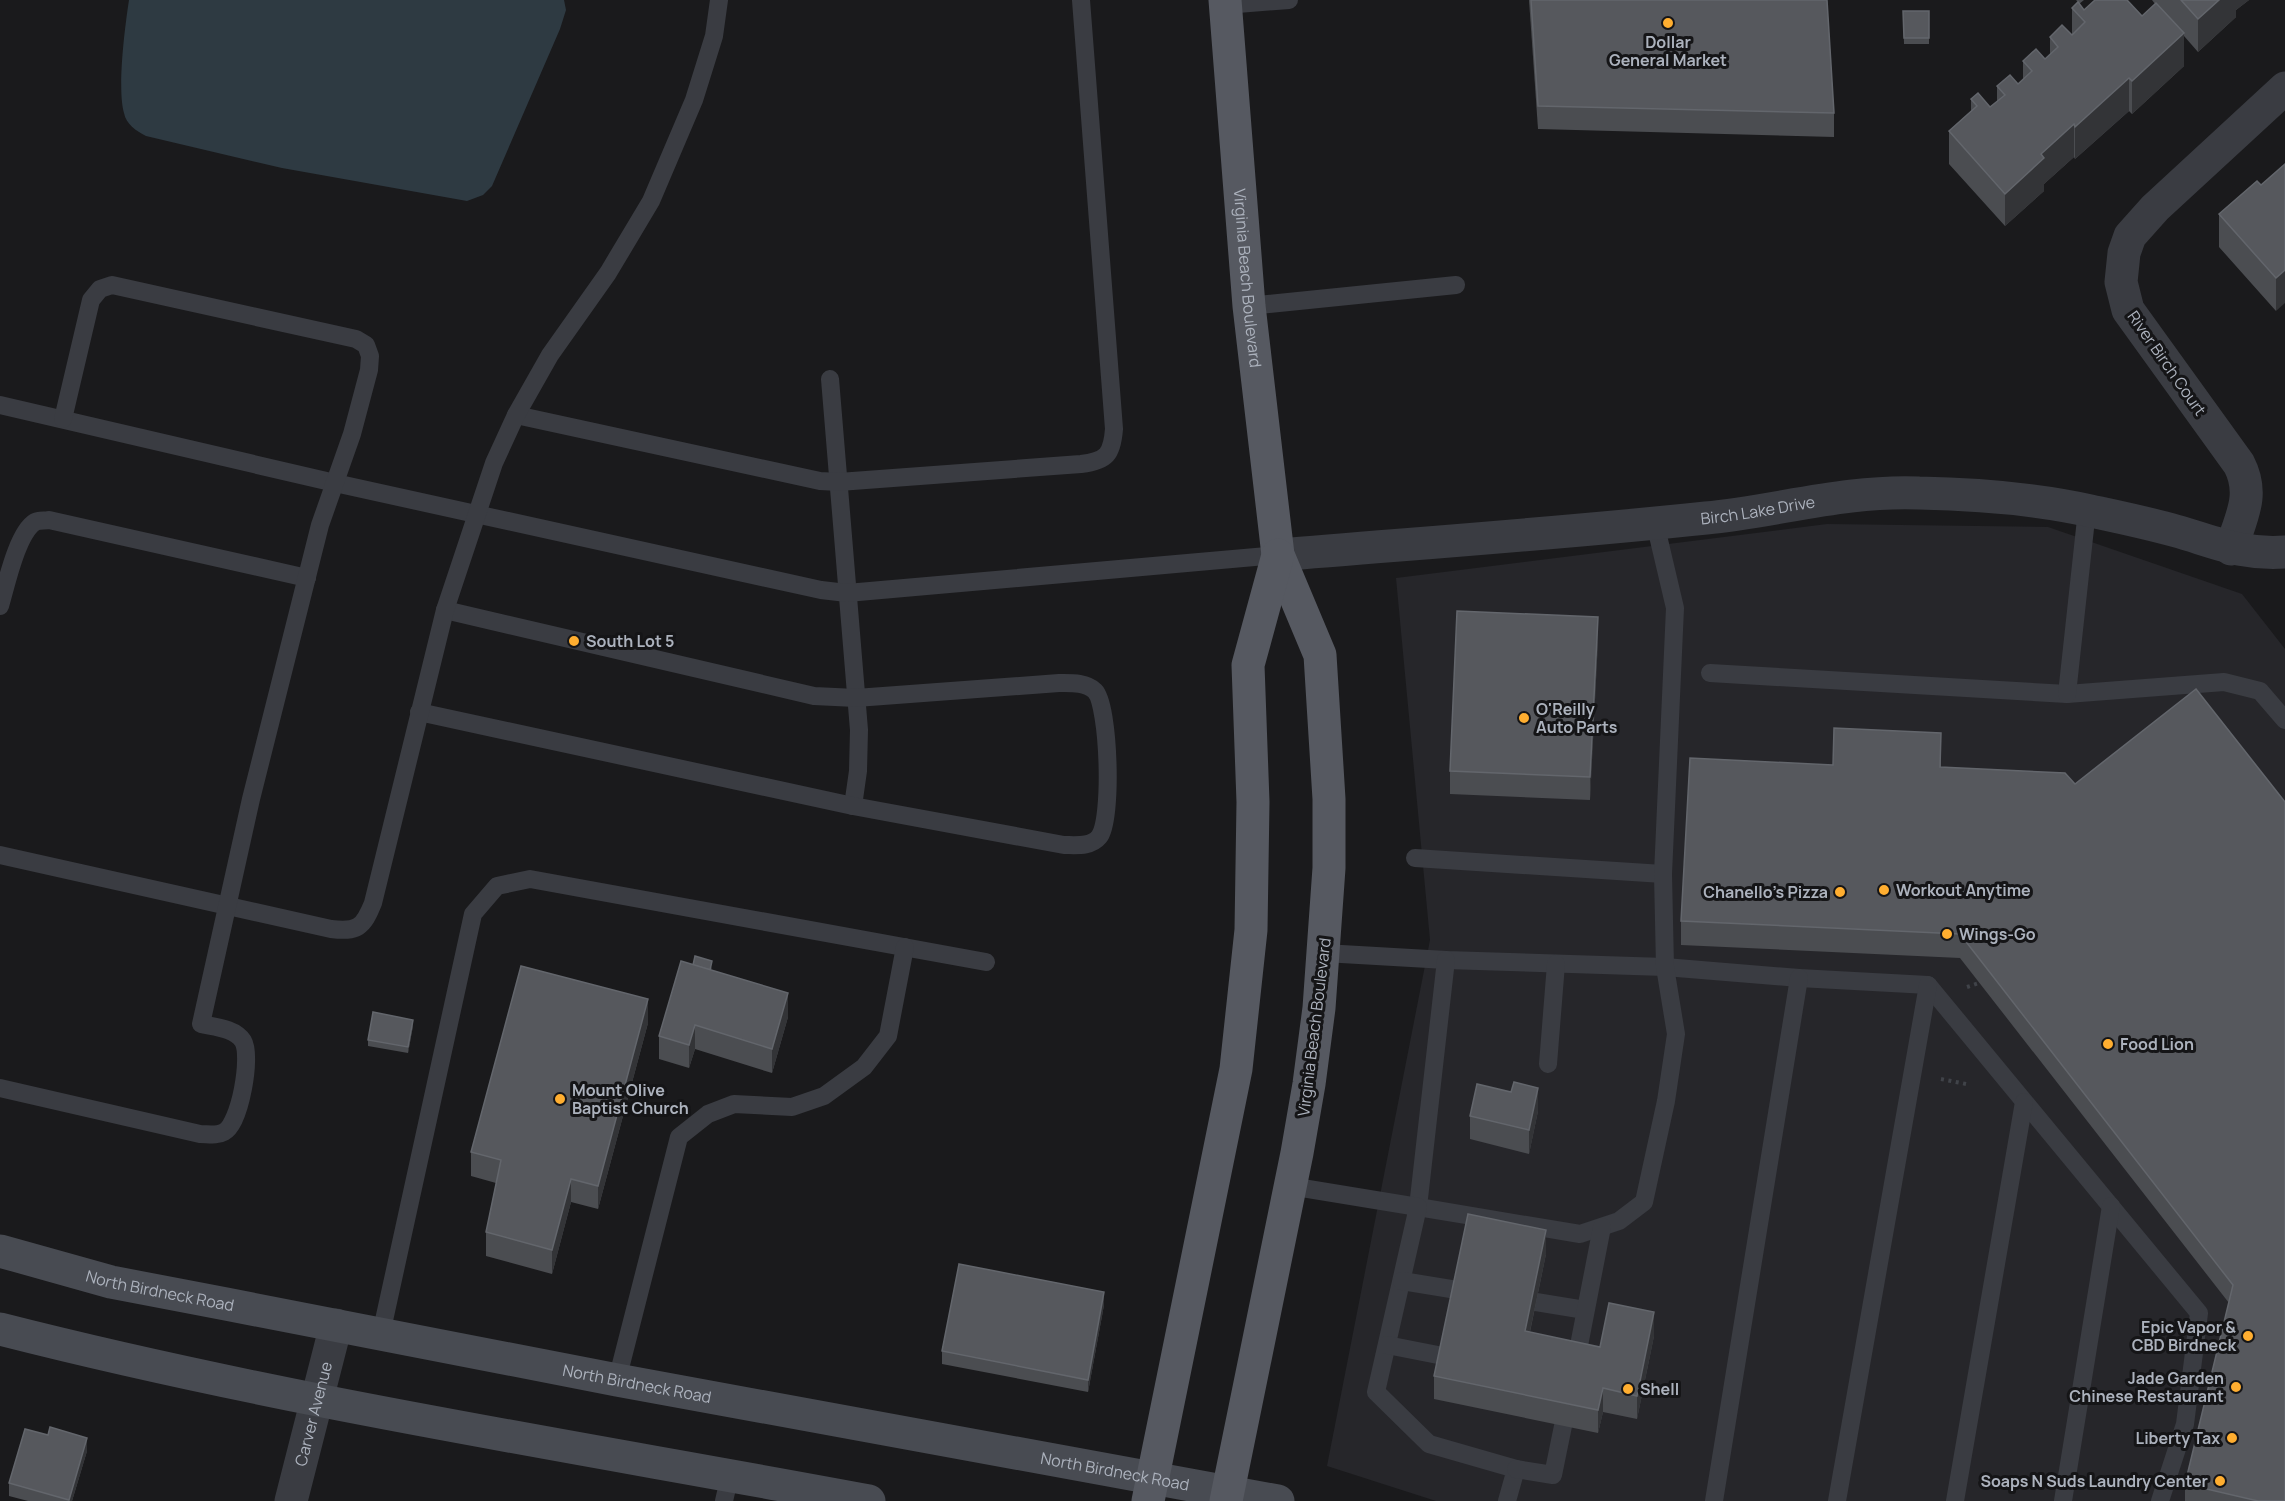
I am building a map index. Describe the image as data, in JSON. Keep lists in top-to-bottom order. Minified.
{"streets":{"main road":["Virginia Beach Boulevard","North Birdneck Road"],"street":["River Birch Court","Birch Lake Drive","Carver Avenue"]},"crossings":[["Virginia Beach Boulevard","Birch Lake Drive"],["Virginia Beach Boulevard","North Birdneck Road"],["River Birch Court","Birch Lake Drive"],["North Birdneck Road","Carver Avenue"]],"places":["Dollar General Market","South Lot 5","O'Reilly Auto Parts","Workout Anytime","Chanello's Pizza","Wings-Go","Food Lion","Mount Olive Baptist Church","Epic Vapor & CBD Birdneck","Jade Garden Chinese Restaurant","Shell","Liberty Tax","Soaps N Suds Laundry Center"]}
